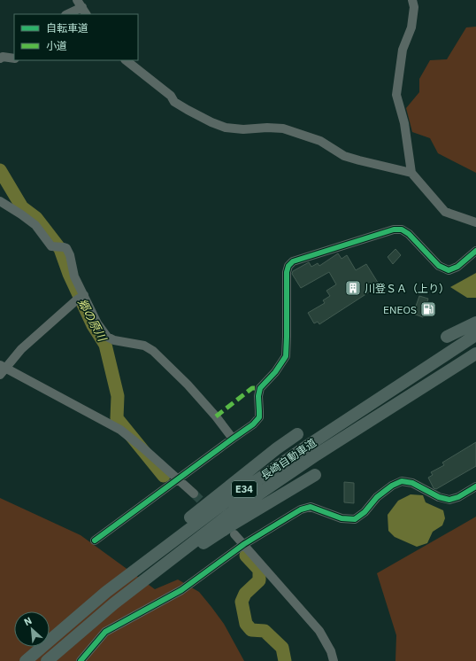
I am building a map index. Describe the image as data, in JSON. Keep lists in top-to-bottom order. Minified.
{"streets":{"highway":["長崎自動車道","E34"]},"water":["郷の原川"],"places":{"building":["川登ＳＡ（上り）"],"fuel station":["ENEOS"]},"legend":["自転車道","小道"],"north":"top left"}
